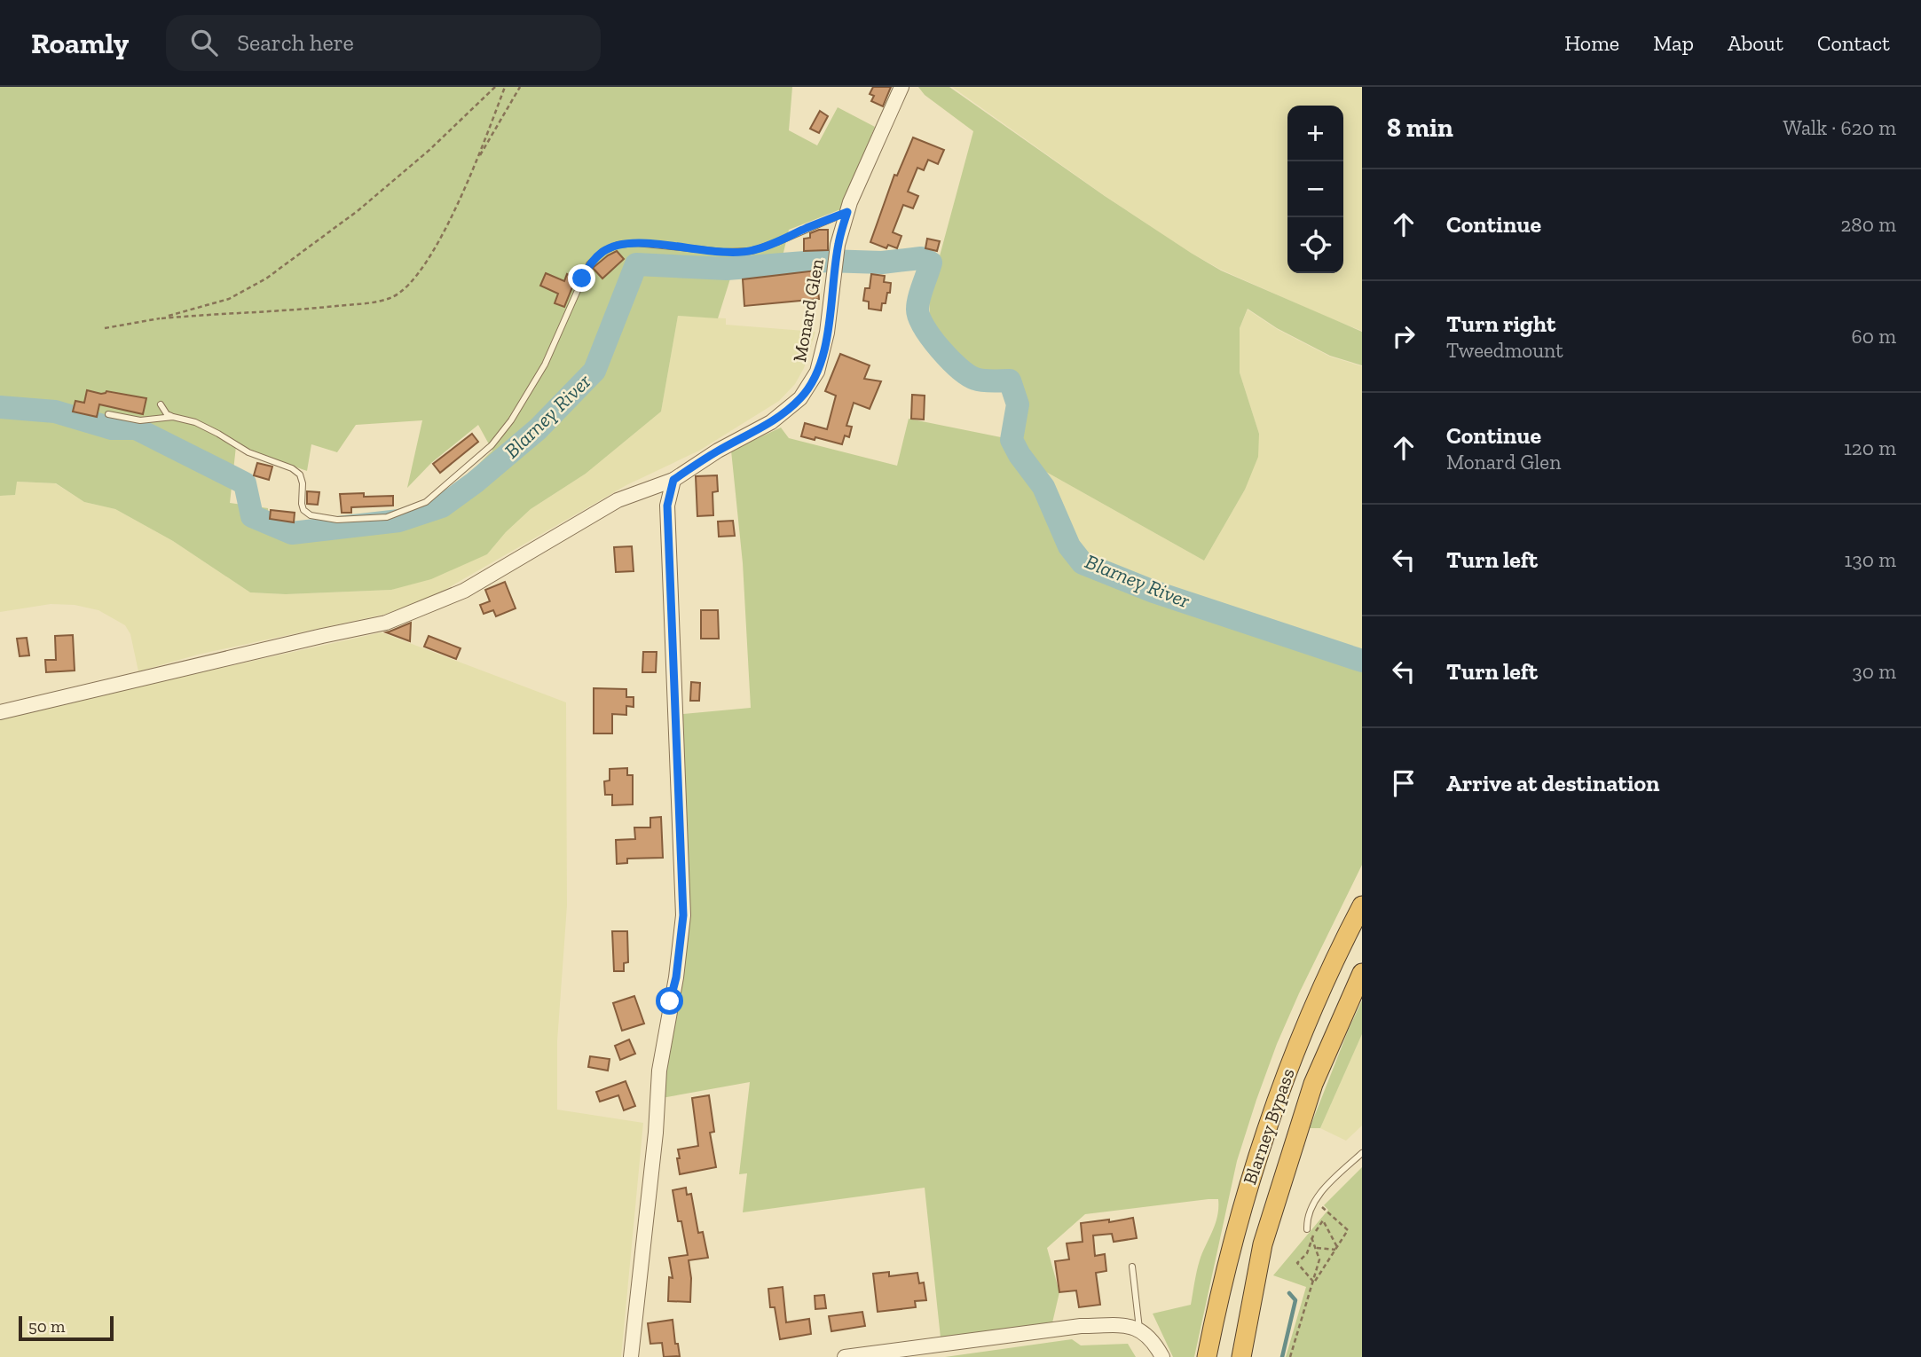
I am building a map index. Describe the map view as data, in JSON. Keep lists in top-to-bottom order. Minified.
{"streets":{"highway":["Blarney Bypass"],"street":["Monard Glen"]},"water":["Blarney River"],"scale_bar":"50 m","page":{"header":"Roamly","search":"Search here","nav":["Home","Map","About","Contact"],"heading":["8 min","Walk · 620 m"],"map_buttons":["+","−"],"list":[["Continue","280 m"],["Turn right","Tweedmount","60 m"],["Continue","Monard Glen","120 m"],["Turn left","130 m"],["Turn left","30 m"],"Arrive at destination"],"scale":"50 m"}}
